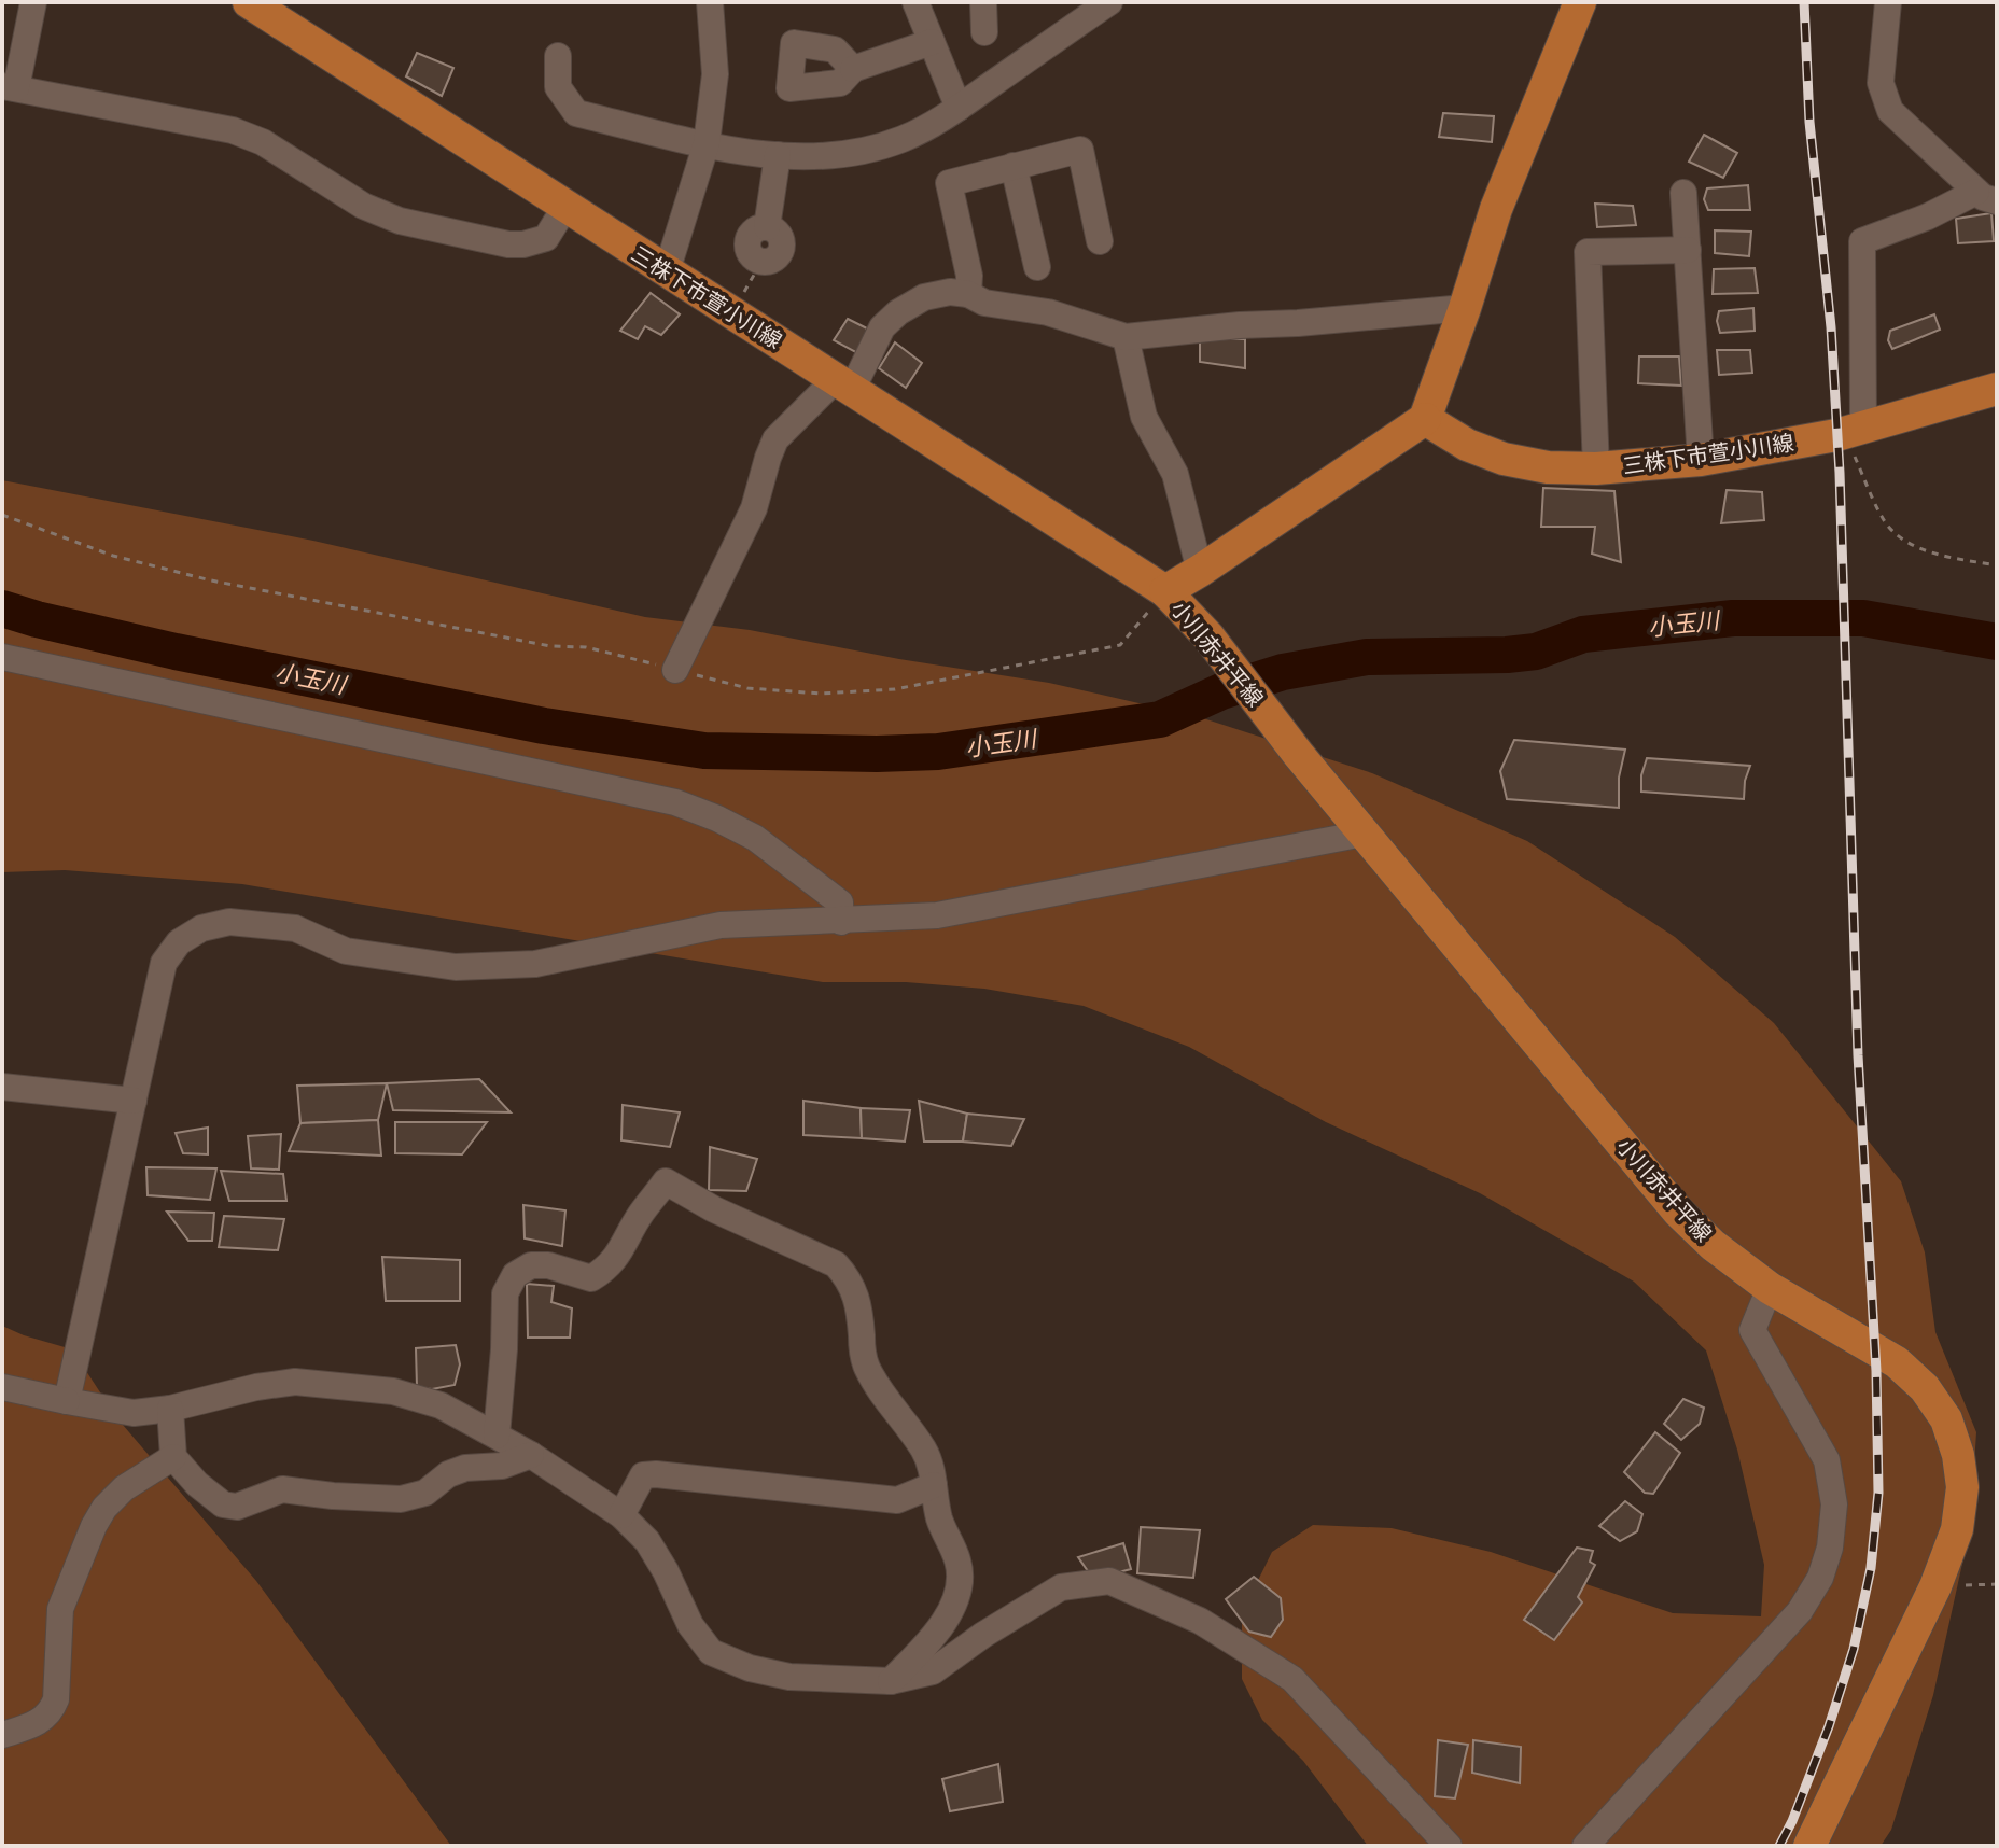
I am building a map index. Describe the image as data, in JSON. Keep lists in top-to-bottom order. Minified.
{"streets":{"main road":["三株下市萱小川線","小川赤井平線"]},"crossings":[["三株下市萱小川線","小川赤井平線"]],"water":["小玉川"]}
